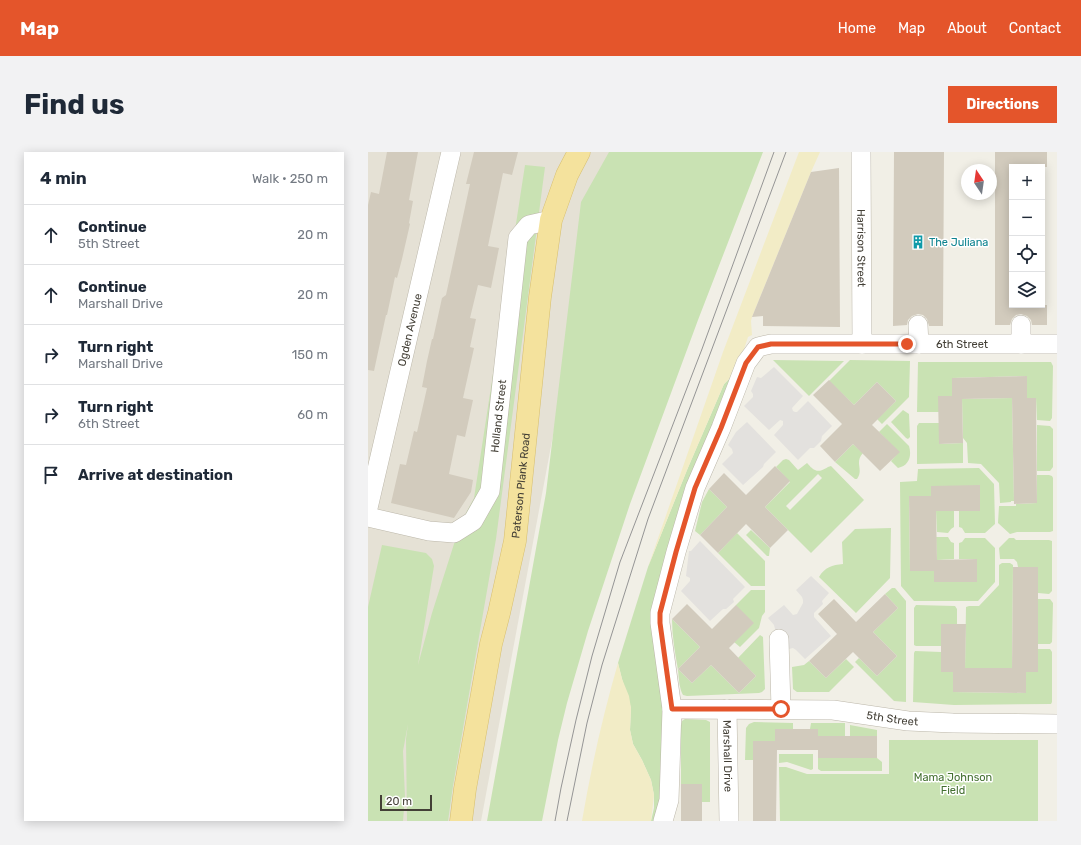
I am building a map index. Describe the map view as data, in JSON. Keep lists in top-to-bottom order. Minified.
{"streets":{"main road":["Paterson Plank Road"],"street":["Harrison Street","Ogden Avenue","6th Street","Holland Street","5th Street","Marshall Drive"]},"crossings":[["Harrison Street","6th Street"],["6th Street","Marshall Drive"],["Holland Street","Paterson Plank Road"],["5th Street","Marshall Drive"]],"parks":["Mama Johnson Field"],"places":{"building":["The Juliana"]},"scale_bar":"20 m","north":"top","page":{"header":"Map","nav":["Home","Map","About","Contact"],"buttons":"Directions","title":"Find us","heading":["4 min","Walk · 250 m"],"map_buttons":["+","−"],"list":[["Continue","5th Street","20 m"],["Continue","Marshall Drive","20 m"],["Turn right","Marshall Drive","150 m"],["Turn right","6th Street","60 m"],"Arrive at destination"],"scale":"20 m"}}
